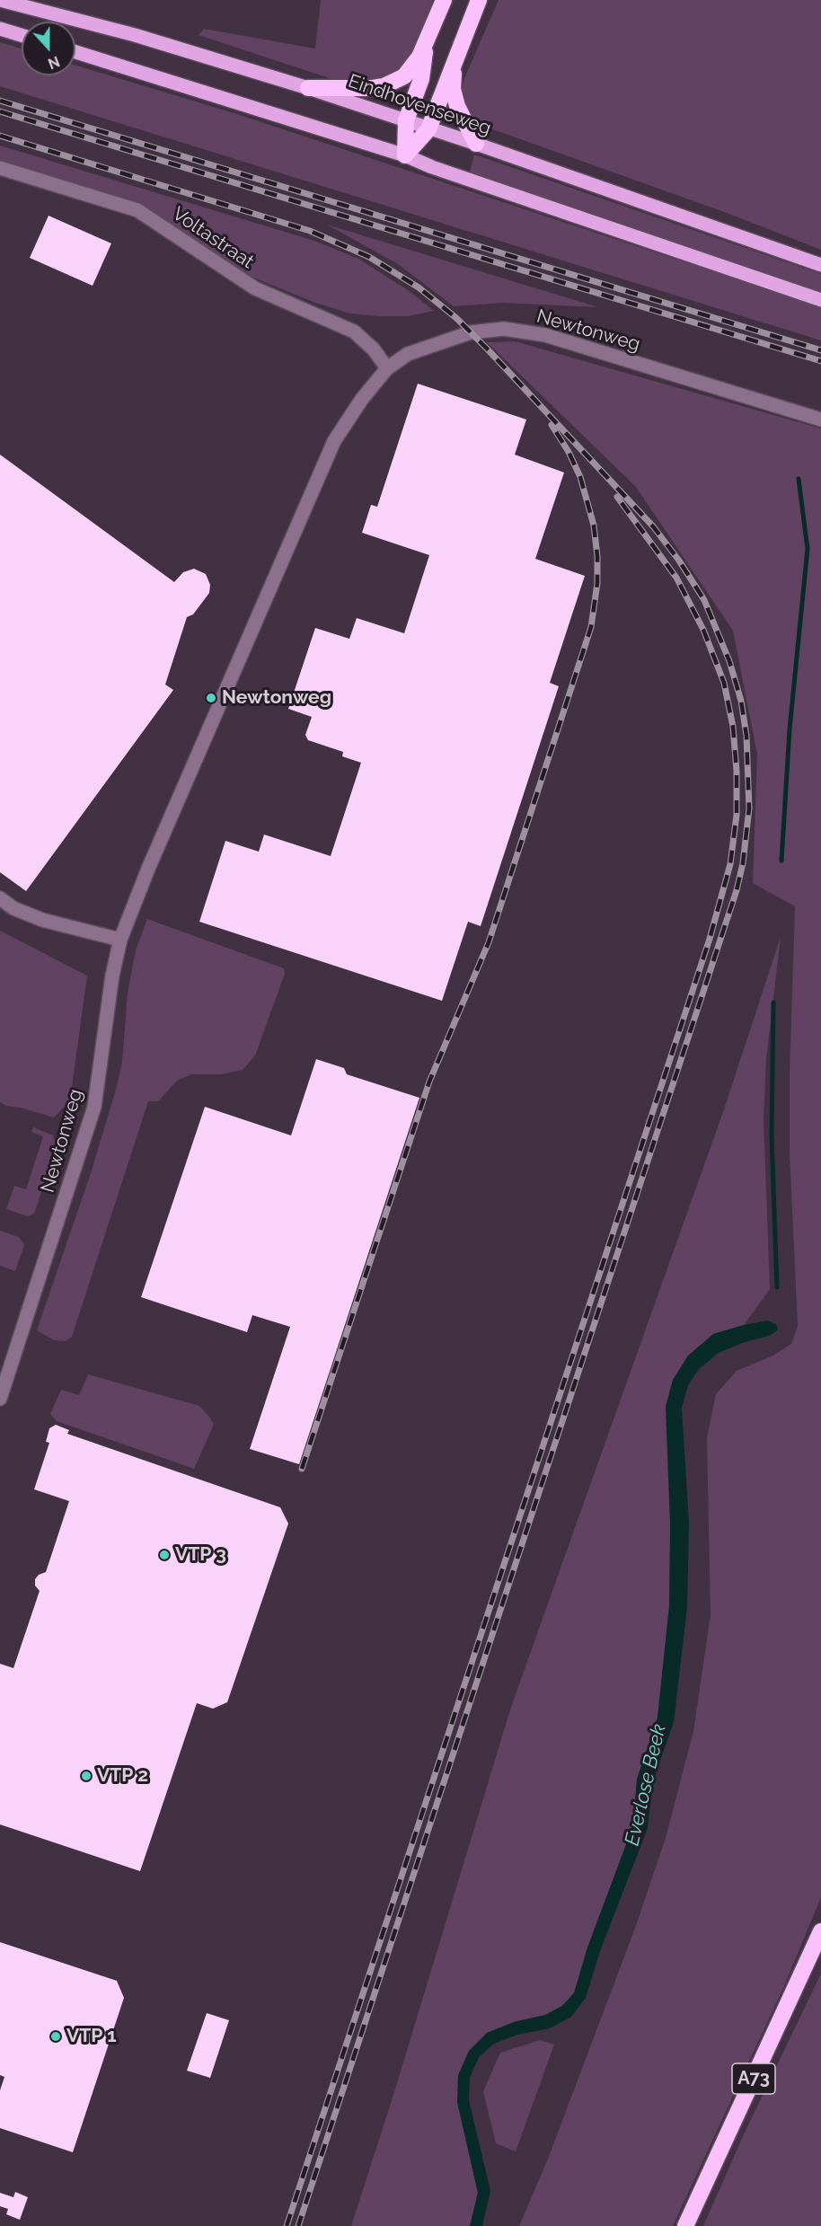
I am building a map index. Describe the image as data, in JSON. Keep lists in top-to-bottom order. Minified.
{"streets":{"highway":["A73"],"main road":["Eindhovenseweg"],"street":["Voltastraat","Newtonweg"]},"crossings":[["Voltastraat","Newtonweg"]],"water":["Everlose Beek"],"places":["Newtonweg","VTP 3","VTP 2","VTP 1"],"north":"bottom"}
